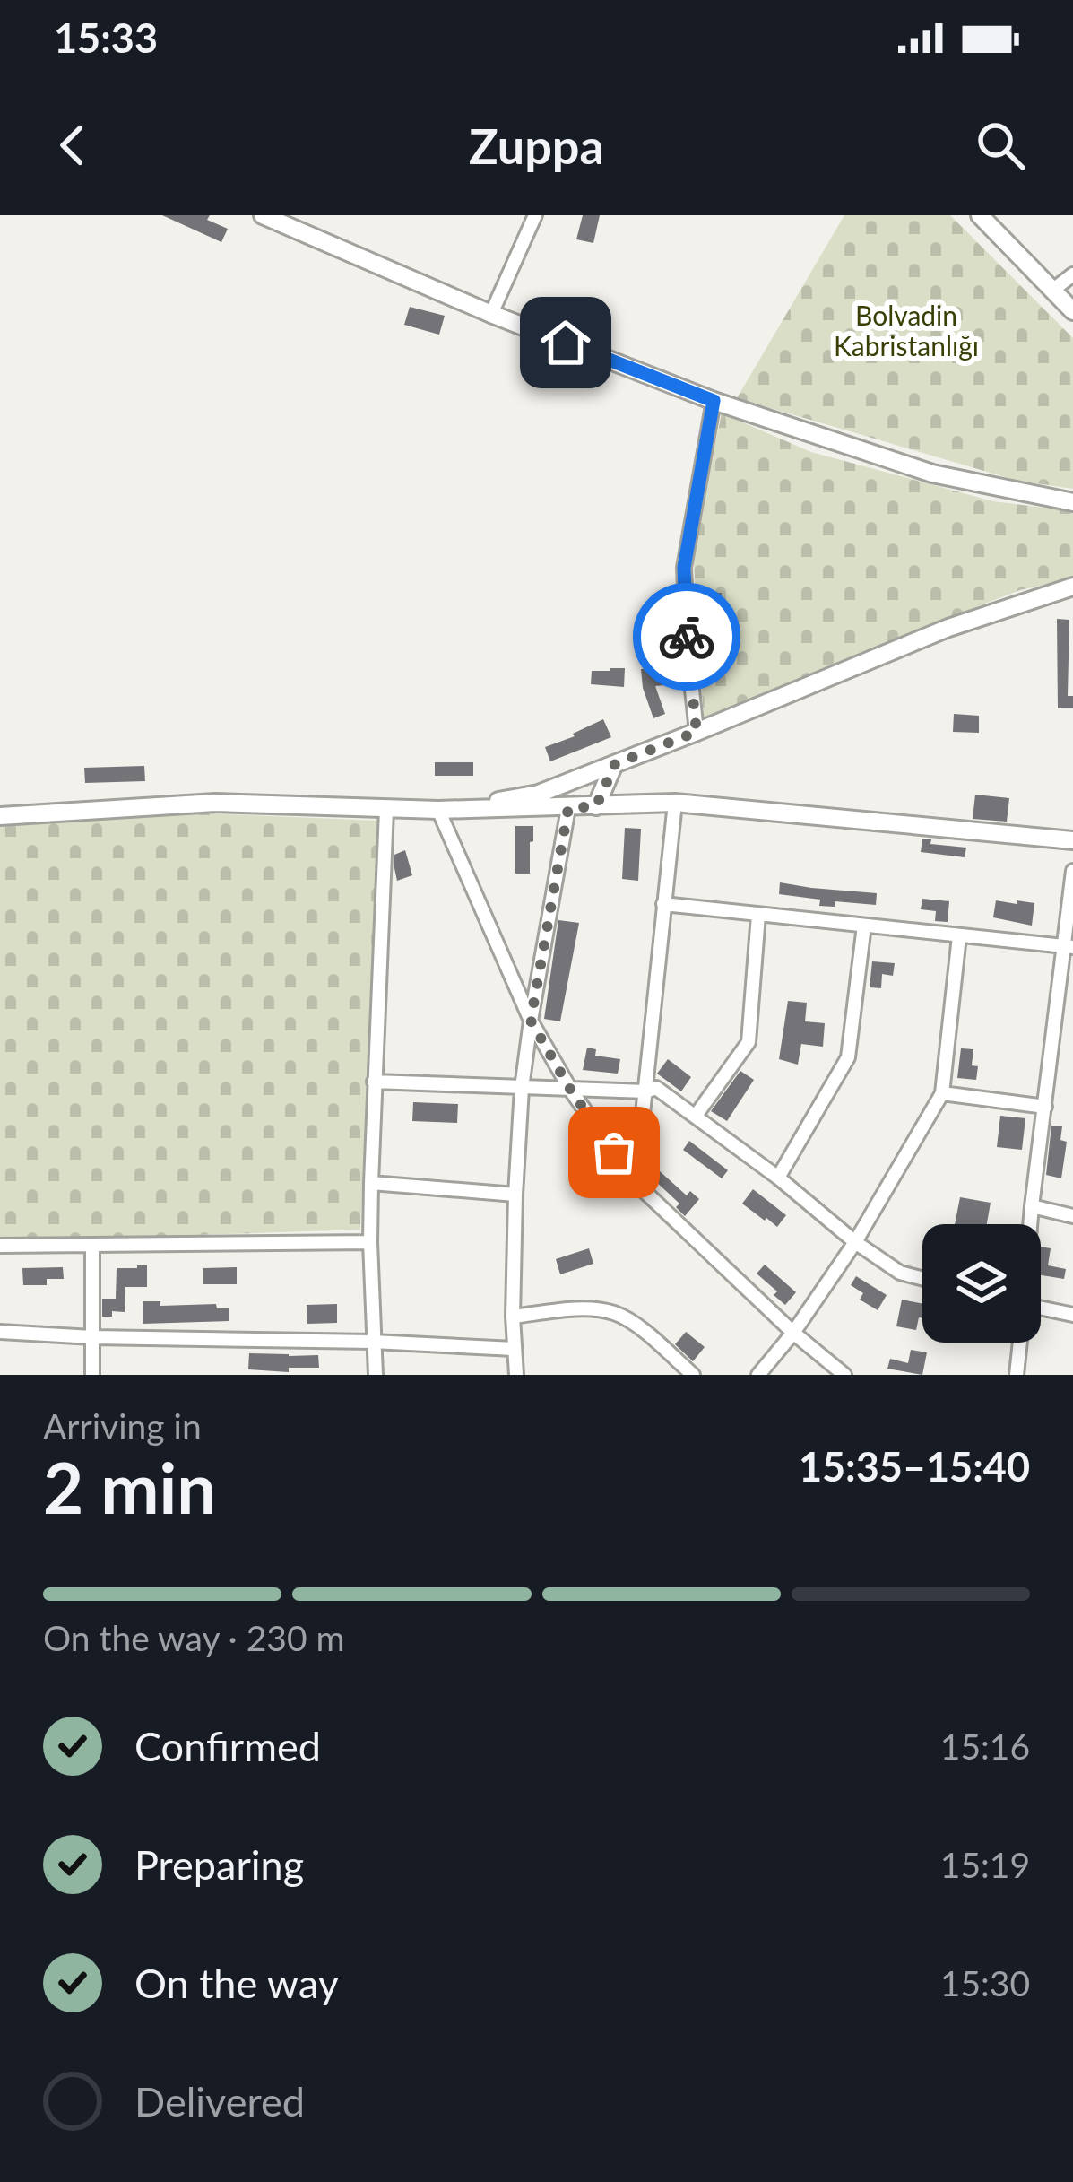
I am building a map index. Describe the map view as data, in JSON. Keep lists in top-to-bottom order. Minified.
{"parks":["Bolvadin Kabristanlığı"],"page":{"status":"15:33","header":"Zuppa","heading":["2 min","Arriving in","15:35–15:40"],"bar":"On the way · 230 m","list":[["Confirmed","15:16"],["Preparing","15:19"],["On the way","15:30"],"Delivered"]}}
